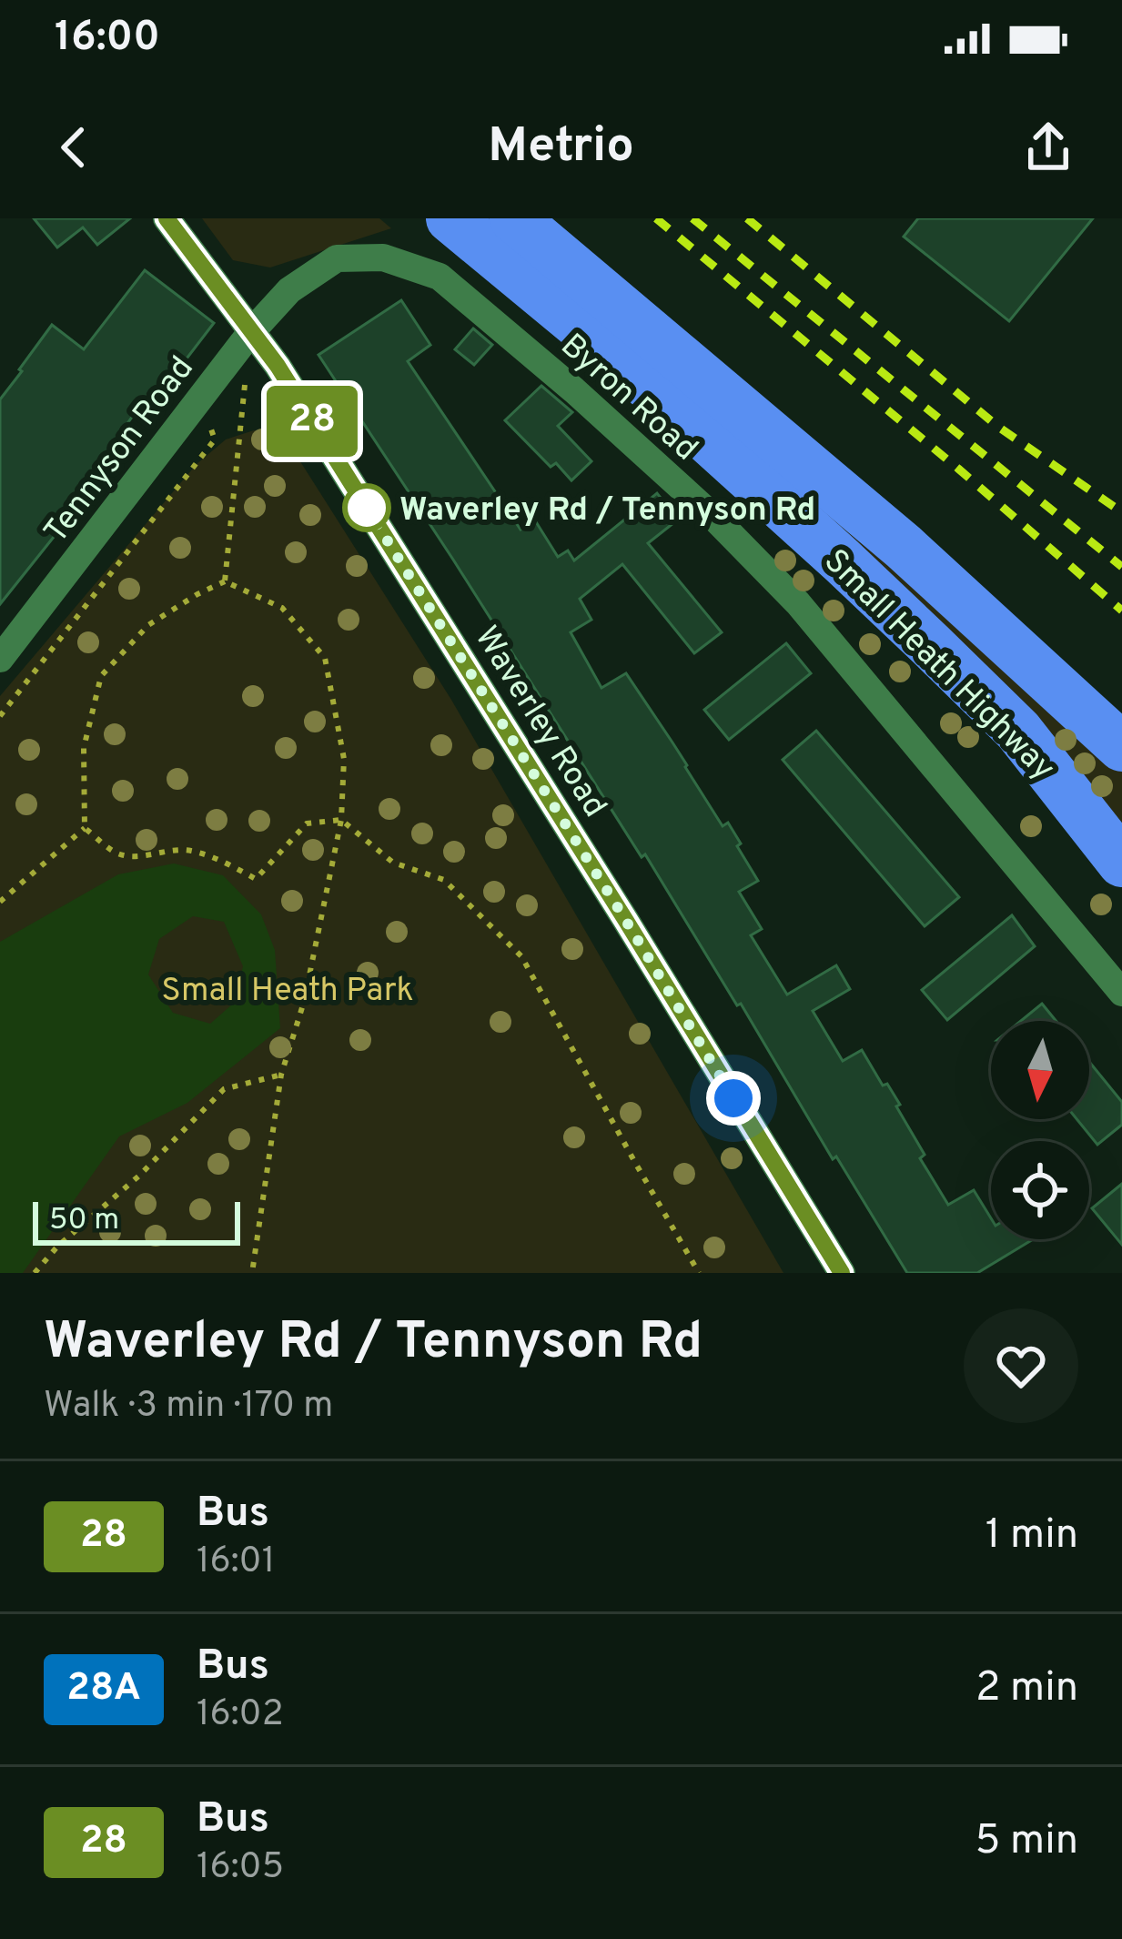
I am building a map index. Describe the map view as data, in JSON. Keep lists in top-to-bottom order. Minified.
{"streets":{"highway":["Small Heath Highway"],"street":["Byron Road","Tennyson Road","Waverley Road"]},"crossings":[["Byron Road","Tennyson Road"],["Byron Road","Waverley Road"],["Tennyson Road","Waverley Road"]],"parks":["Small Heath Park"],"places":["Waverley Rd / Tennyson Rd"],"lines":["bus line 28"],"scale_bar":"50 m","north":"bottom","page":{"status":"16:00","header":"Metrio","on_map":"28","scale":"50 m","heading":["Waverley Rd / Tennyson Rd","Walk · 3 min · 170 m"],"list":[{"mark":"28","name":"Bus","note":"16:01","value":"1 min"},{"mark":"28A","name":"Bus","note":"16:02","value":"2 min"},{"mark":"28","name":"Bus","note":"16:05","value":"5 min"}]}}
